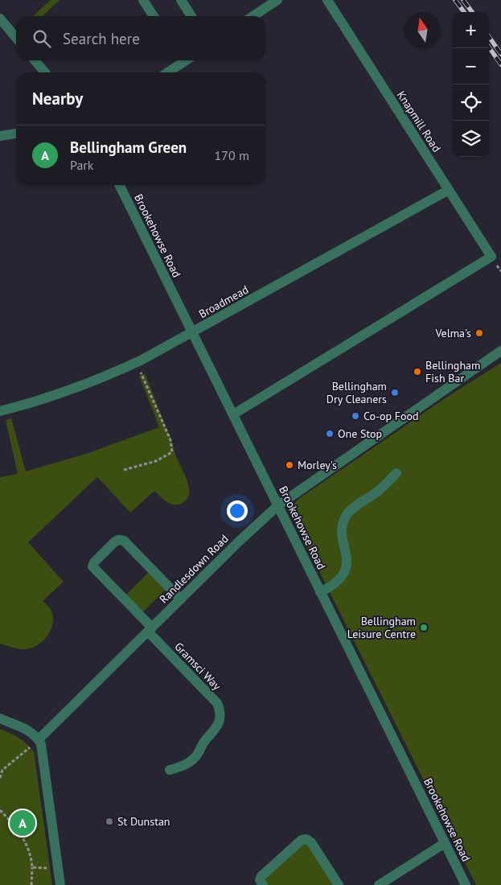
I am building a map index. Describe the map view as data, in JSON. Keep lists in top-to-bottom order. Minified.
{"streets":{"street":["Knapmill Road","Brookehowse Road","Broadmead","Randlesdown Road","Gramsci Way"]},"crossings":[["Knapmill Road","Brookehowse Road"],["Knapmill Road","Broadmead"],["Brookehowse Road","Broadmead"],["Brookehowse Road","Randlesdown Road"],["Randlesdown Road","Gramsci Way"]],"places":["Velma's","Bellingham Fish Bar","Bellingham Dry Cleaners","Co-op Food","One Stop","Morley's","Bellingham Leisure Centre","St Dunstan"],"north":"top","page":{"map_buttons":["+","−"],"search":"Search here","heading":"Nearby","list":[{"mark":"A","name":"Bellingham Green","note":"Park","value":"170 m"}],"pins":"A"}}
